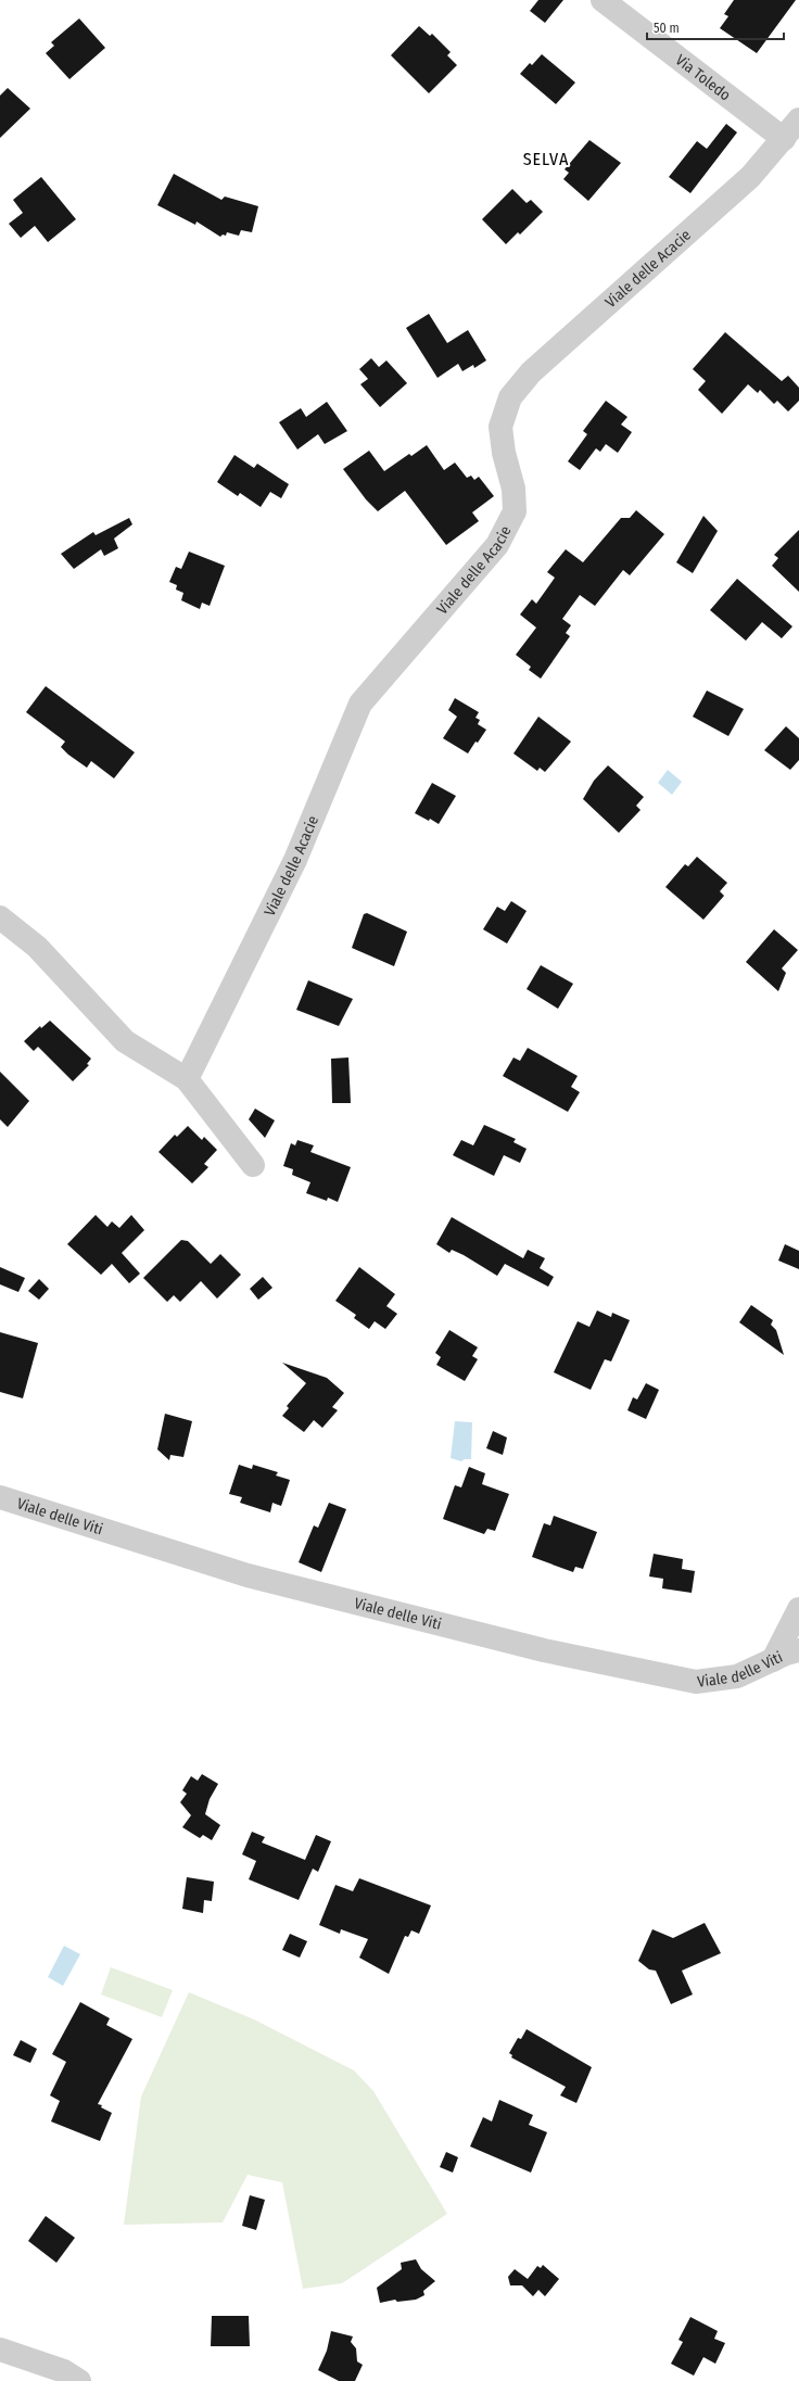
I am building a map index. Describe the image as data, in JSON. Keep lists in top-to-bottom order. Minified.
{"streets":{"street":["Via Toledo","Viale delle Acacie","Viale delle Viti"]},"crossings":[["Via Toledo","Viale delle Acacie"]],"districts":["SELVA"],"scale_bar":"50 m"}
